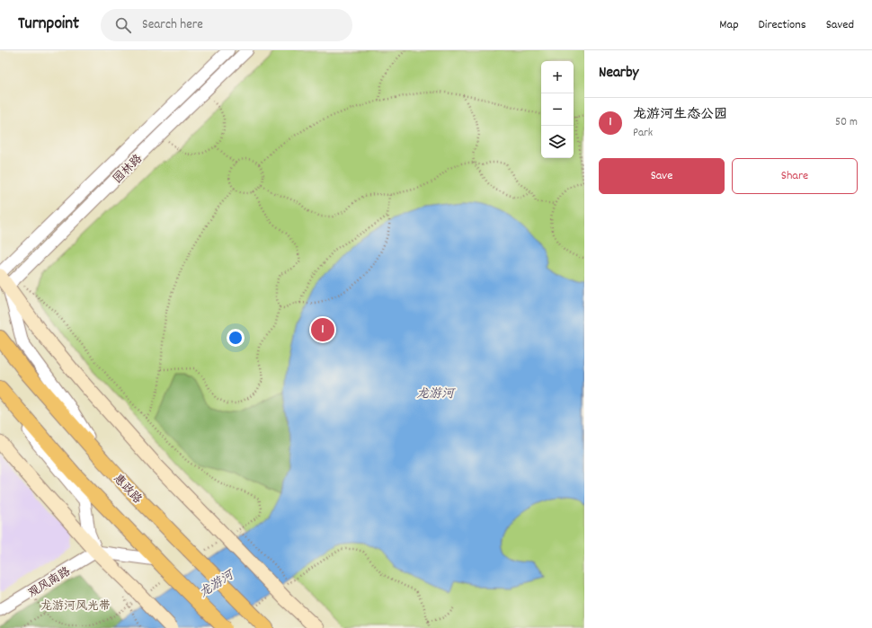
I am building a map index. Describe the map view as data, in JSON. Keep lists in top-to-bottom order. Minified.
{"streets":{"main road":["惠政路"],"street":["园林路","观风南路"]},"water":["龙游河"],"parks":["龙游河风光带"],"page":{"header":"Turnpoint","search":"Search here","nav":["Map","Directions","Saved"],"heading":"Nearby","map_buttons":["+","−"],"list":[{"mark":"1","name":"龙游河生态公园","note":"Park","value":"50 m"}],"buttons":["Save","Share"],"pins":"1"}}
